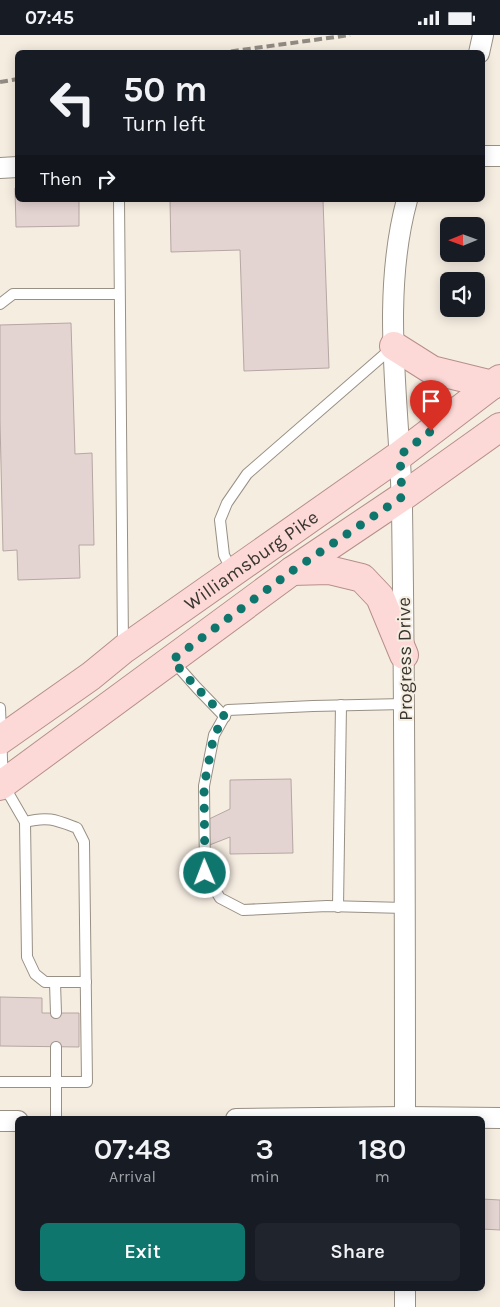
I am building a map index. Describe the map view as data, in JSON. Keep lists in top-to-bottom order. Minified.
{"streets":{"main road":["Williamsburg Pike"],"street":["Progress Drive"]},"crossings":[["Williamsburg Pike","Progress Drive"]],"north":"left","page":{"status":"07:45","turn":["50 m","Turn left"],"then":"Then","eta":["07:48","Arrival","3","min","180","m"],"buttons":["Exit","Share"]}}
